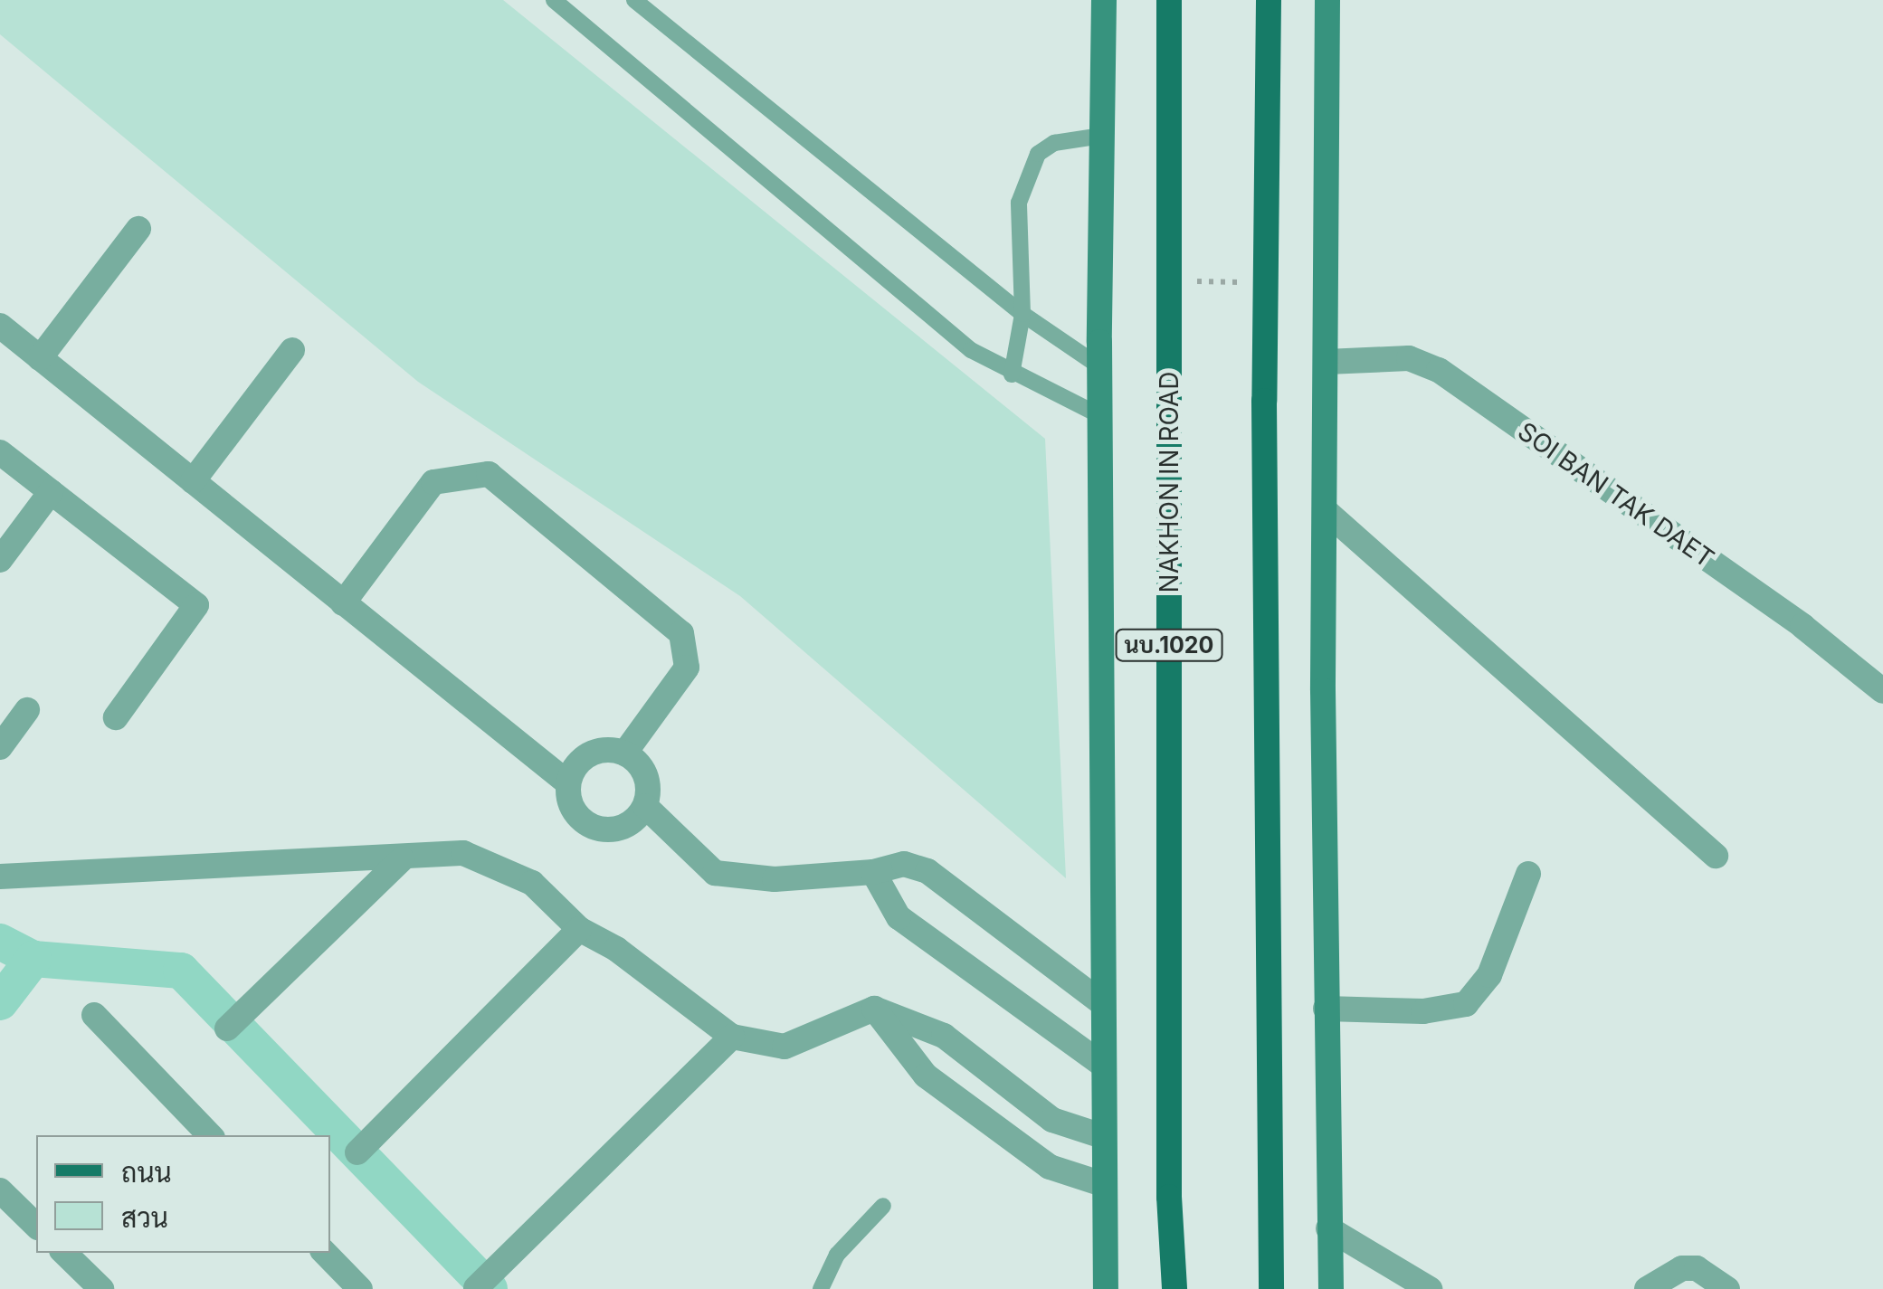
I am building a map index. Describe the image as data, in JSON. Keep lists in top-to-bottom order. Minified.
{"streets":{"main road":["NAKHON IN ROAD","นบ.1020"],"street":["SOI BAN TAK DAET"]},"legend":["ถนน","สวน"]}
